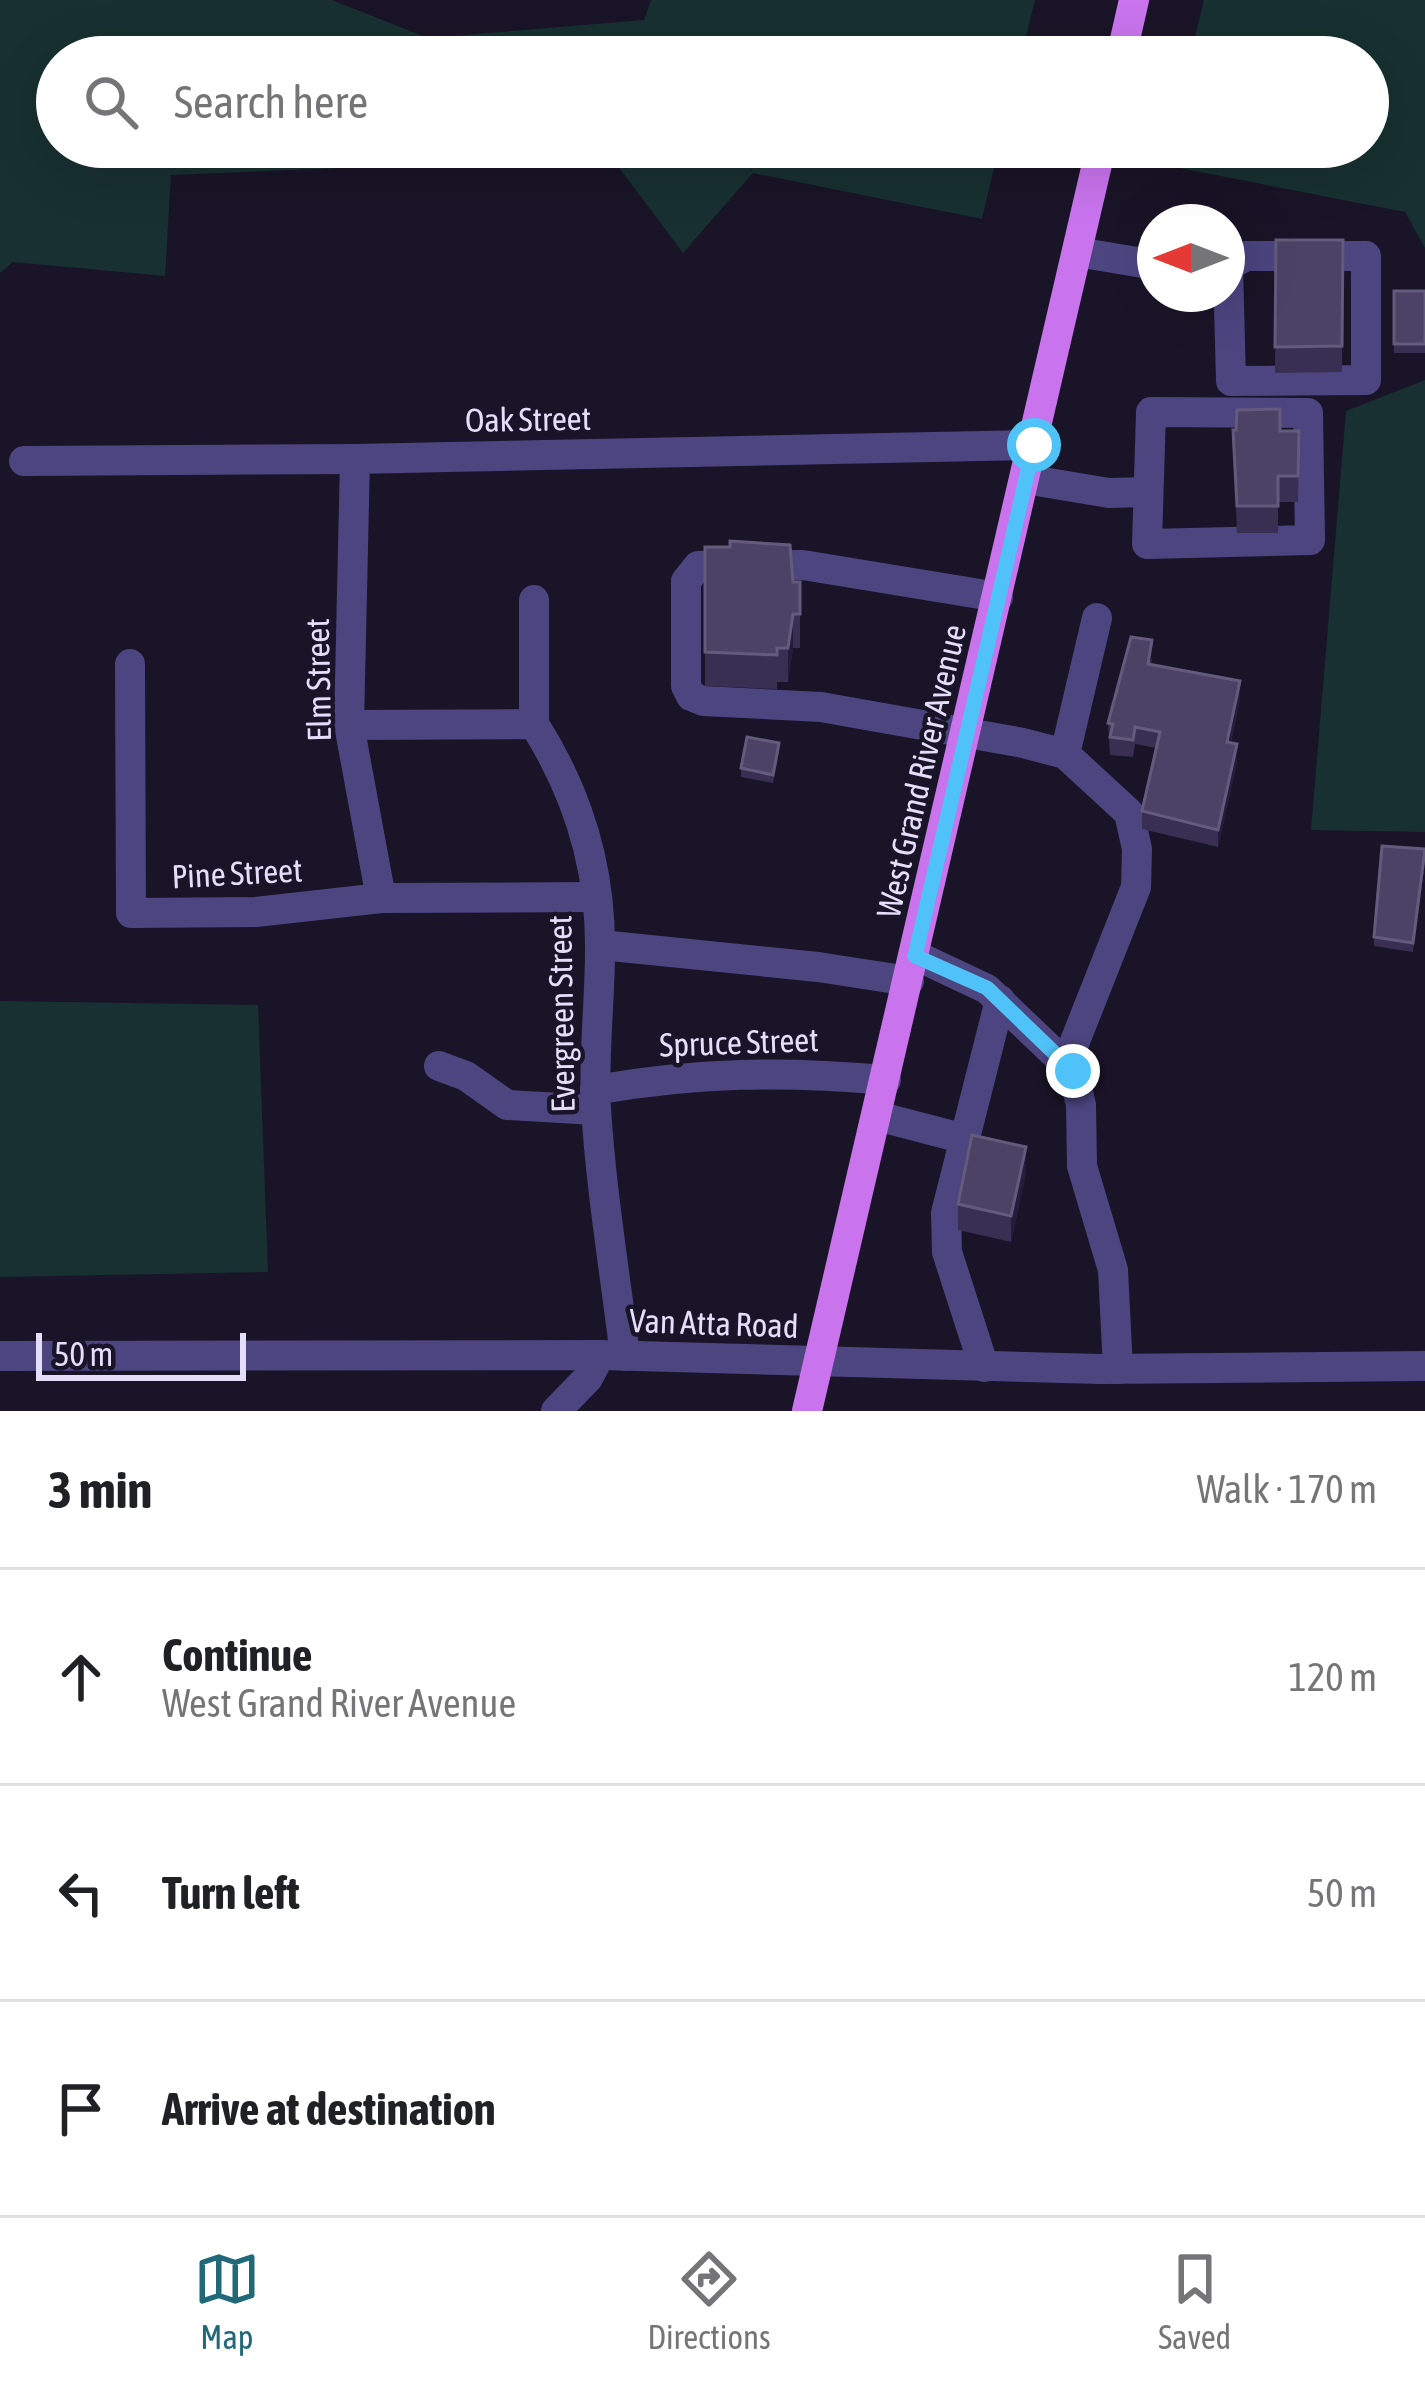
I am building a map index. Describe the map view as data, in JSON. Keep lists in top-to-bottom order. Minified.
{"streets":{"main road":["West Grand River Avenue"],"street":["Oak Street","Elm Street","Pine Street","Evergreen Street","Spruce Street","Van Atta Road"]},"crossings":[["Oak Street","Elm Street"],["Oak Street","West Grand River Avenue"],["Elm Street","Pine Street"],["West Grand River Avenue","Spruce Street"],["West Grand River Avenue","Van Atta Road"],["Pine Street","Evergreen Street"],["Evergreen Street","Spruce Street"],["Evergreen Street","Van Atta Road"]],"scale_bar":"50 m","north":"left","page":{"search":"Search here","scale":"50 m","heading":["3 min","Walk · 170 m"],"list":[["Continue","West Grand River Avenue","120 m"],["Turn left","50 m"],"Arrive at destination"],"nav":["Map","Directions","Saved"]}}
